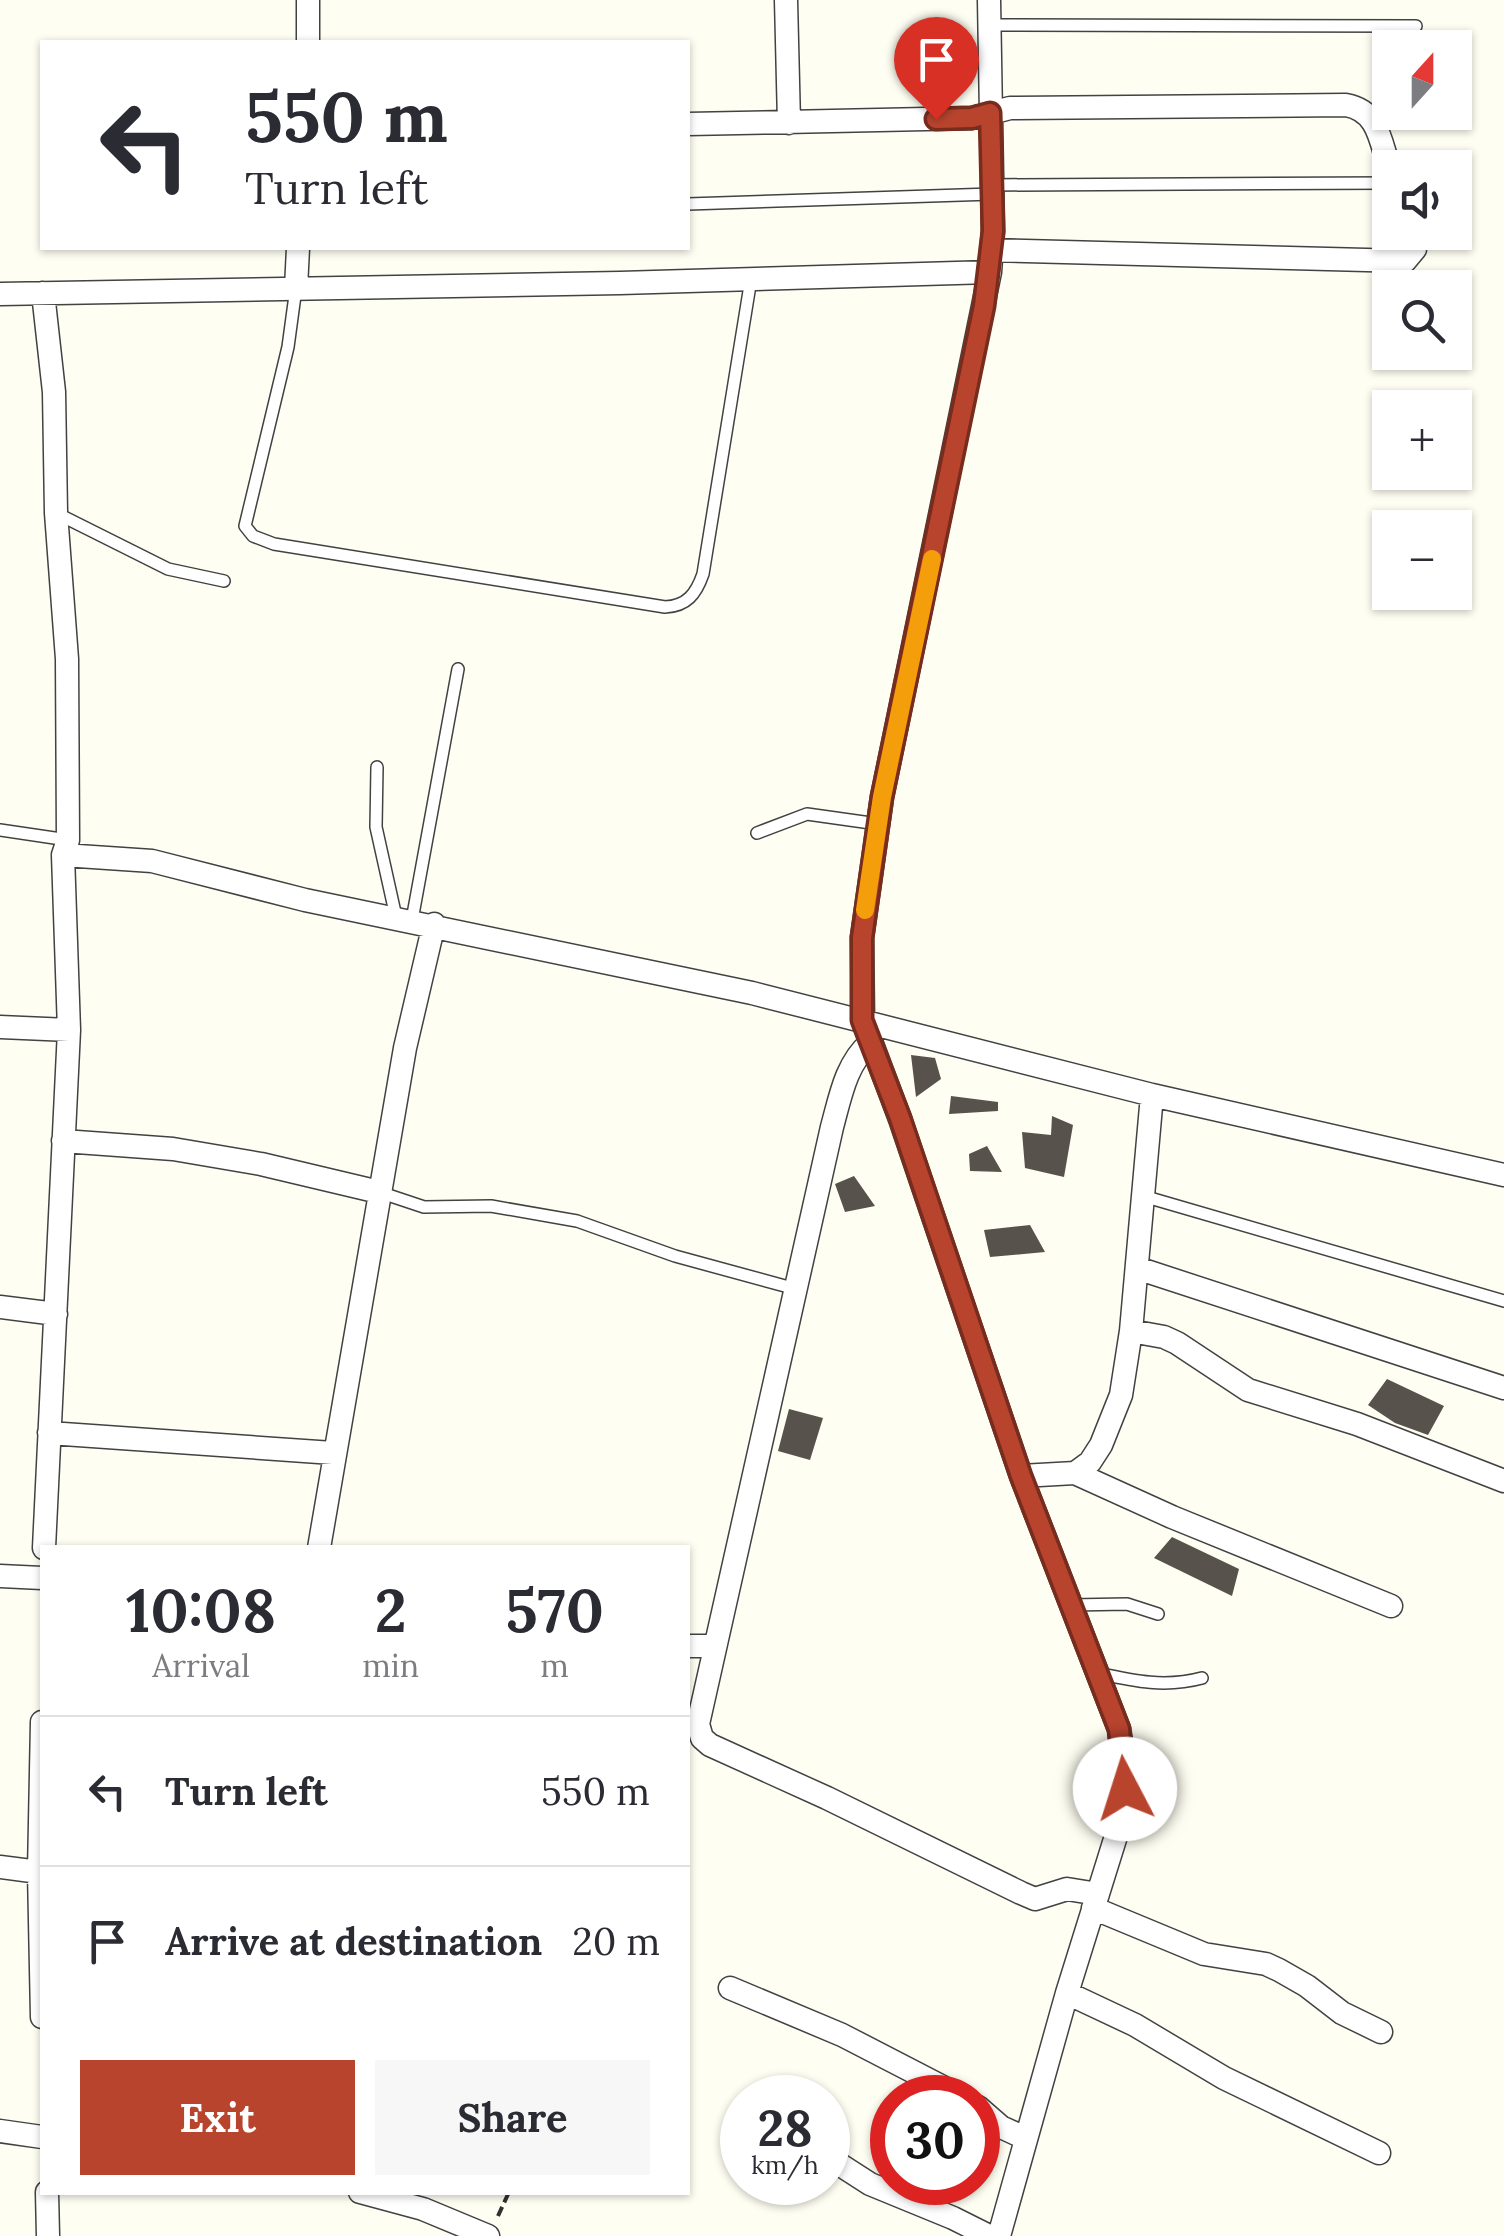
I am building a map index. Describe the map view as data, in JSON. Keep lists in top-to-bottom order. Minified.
{"north":"top","page":{"map_buttons":["+","−"],"turn":["550 m","Turn left"],"eta":["10:08","Arrival","2","min","570","m"],"list":[{"name":"Turn left","value":"550 m"},{"name":"Arrive at destination","value":"20 m"}],"buttons":["Exit","Share"],"speed":"28 km/h","limit":"30"}}
